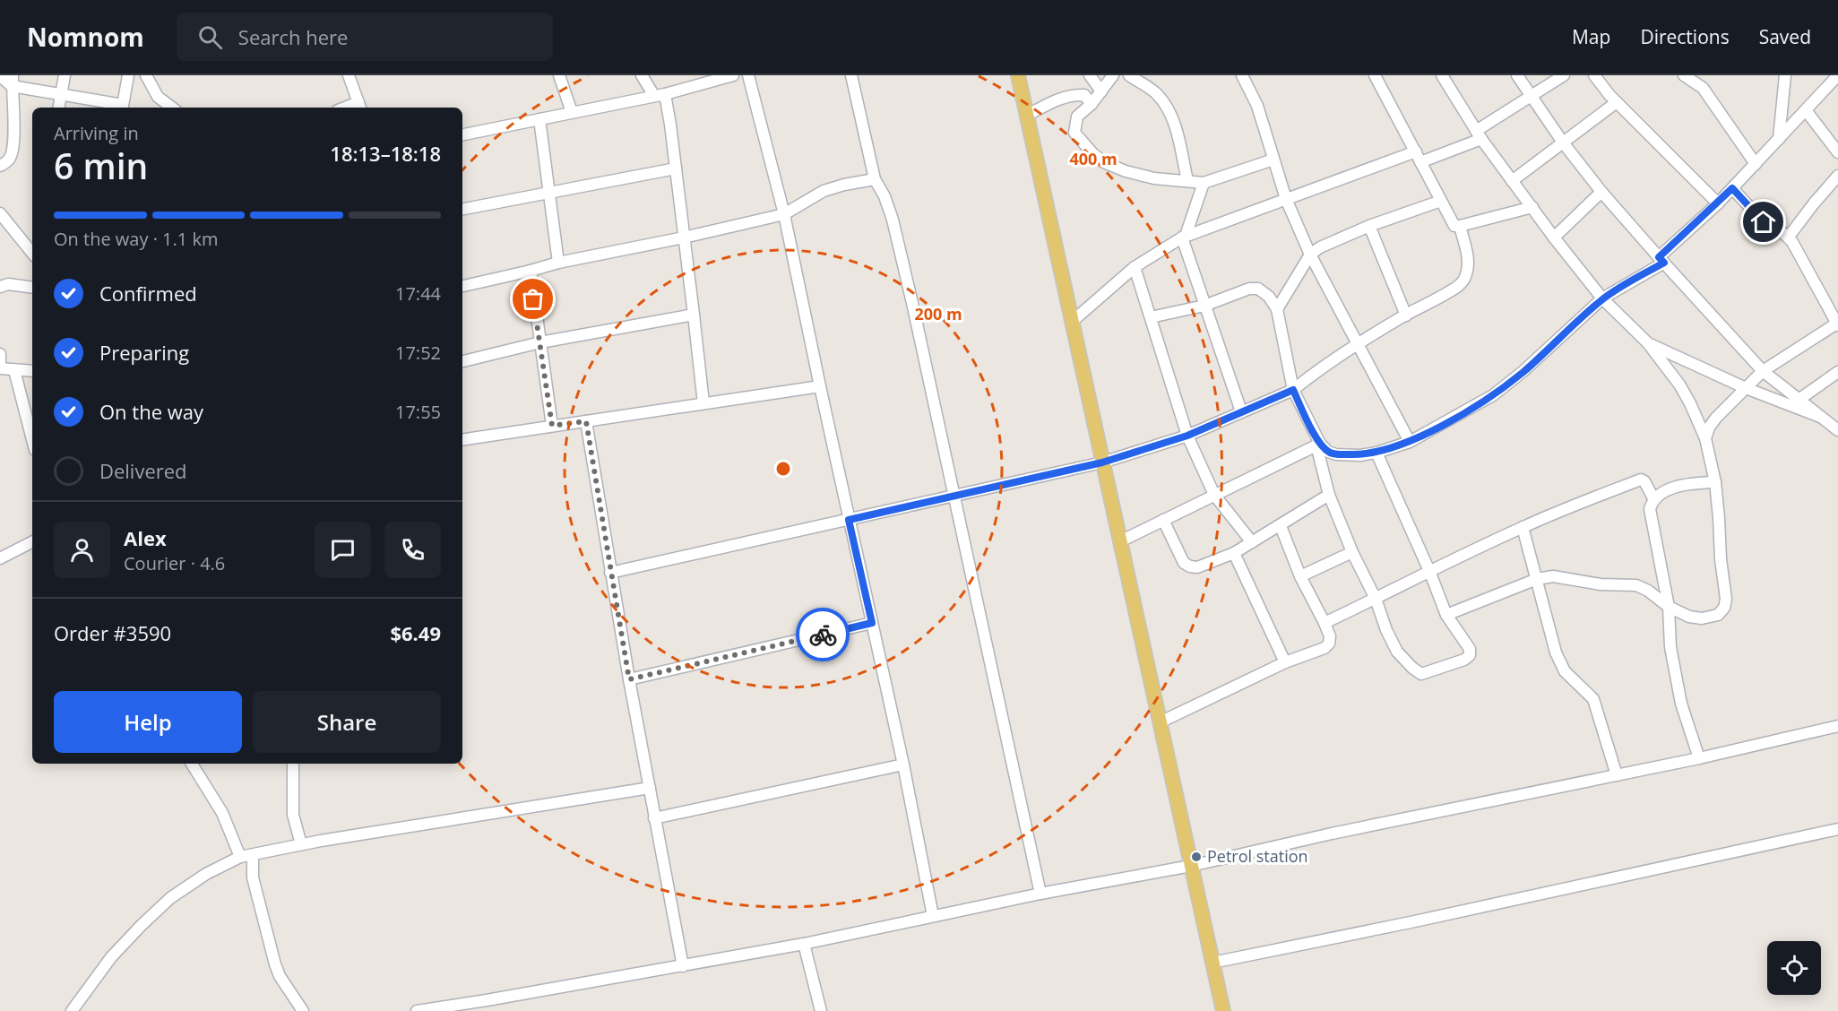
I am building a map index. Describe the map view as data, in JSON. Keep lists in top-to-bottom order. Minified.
{"places":["Petrol station"],"page":{"header":"Nomnom","search":"Search here","nav":["Map","Directions","Saved"],"heading":["6 min","Arriving in","18:13–18:18"],"panel":["Alex","Courier · 4.6","Order #3590","$6.49"],"bar":"On the way · 1.1 km","list":[["Confirmed","17:44"],["Preparing","17:52"],["On the way","17:55"],"Delivered"],"buttons":["Help","Share"]},"rings":["400 m","200 m"]}
